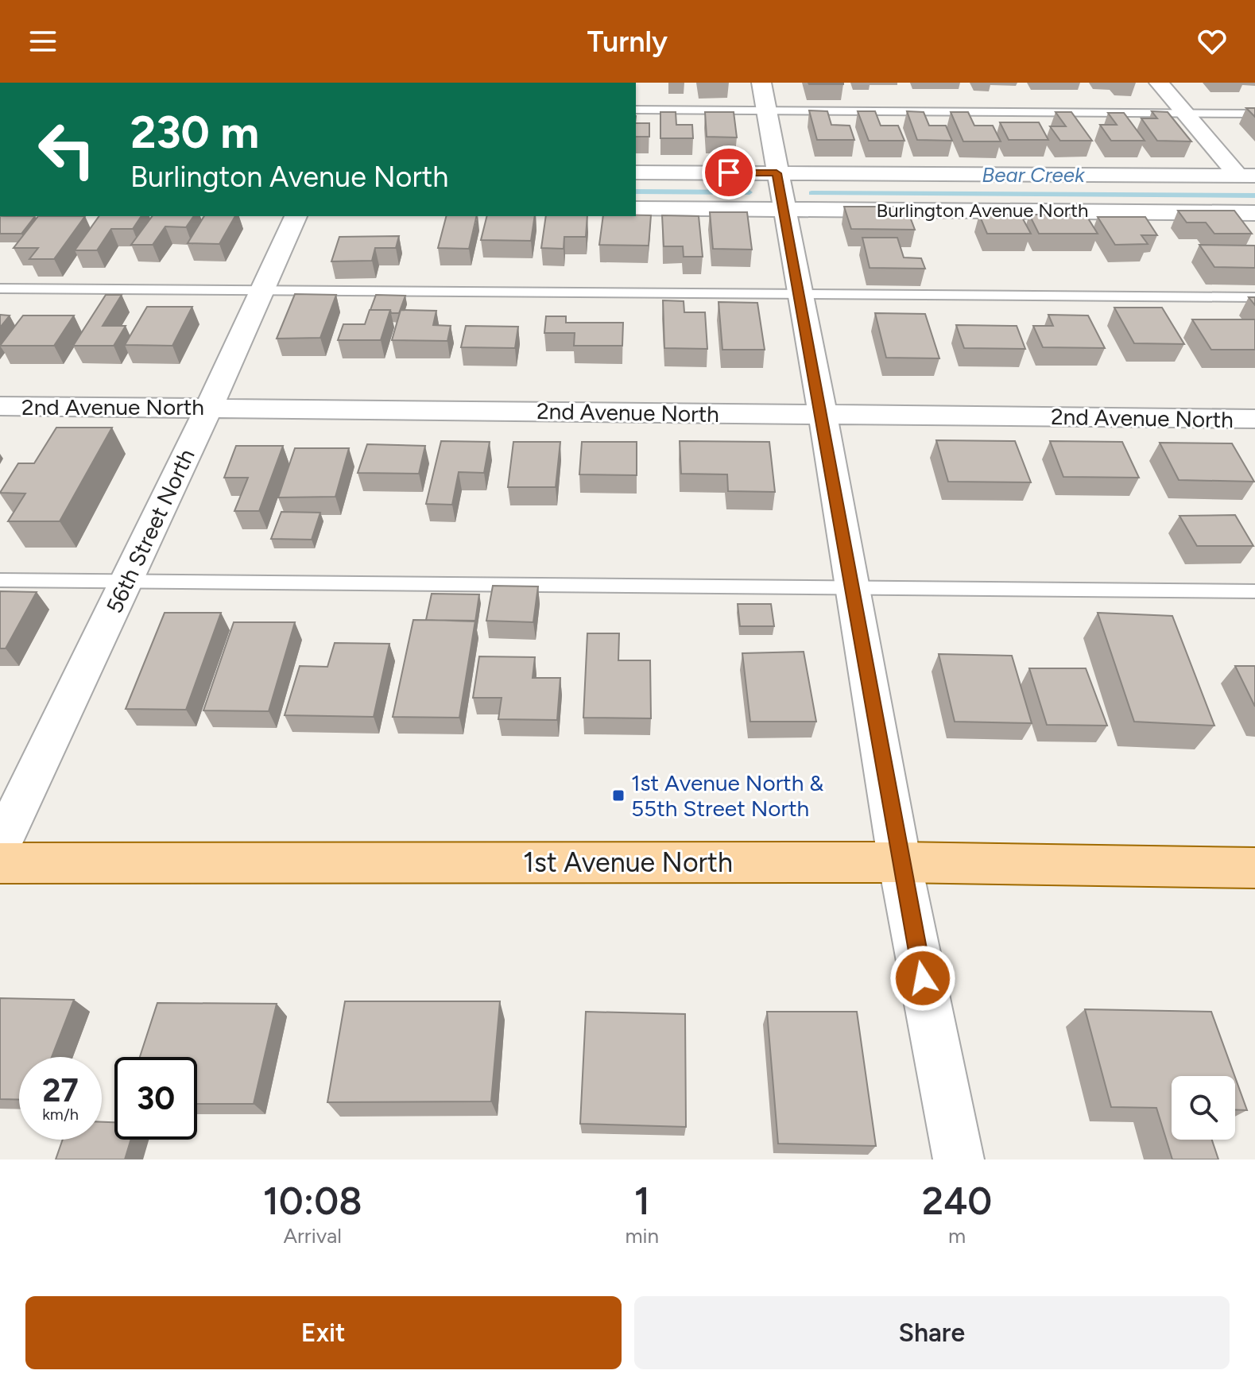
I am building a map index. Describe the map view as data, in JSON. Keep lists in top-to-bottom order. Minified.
{"streets":{"main road":["1st Avenue North"],"street":["Burlington Avenue North","2nd Avenue North","56th Street North"]},"crossings":[["2nd Avenue North","56th Street North"]],"water":["Bear Creek"],"places":{"transit":["1st Avenue North & 55th Street North"]},"page":{"header":"Turnly","turn":["230 m","Burlington Avenue North"],"speed":"27 km/h","limit":"30","eta":["10:08","Arrival","1","min","240","m"],"buttons":["Exit","Share"]}}
